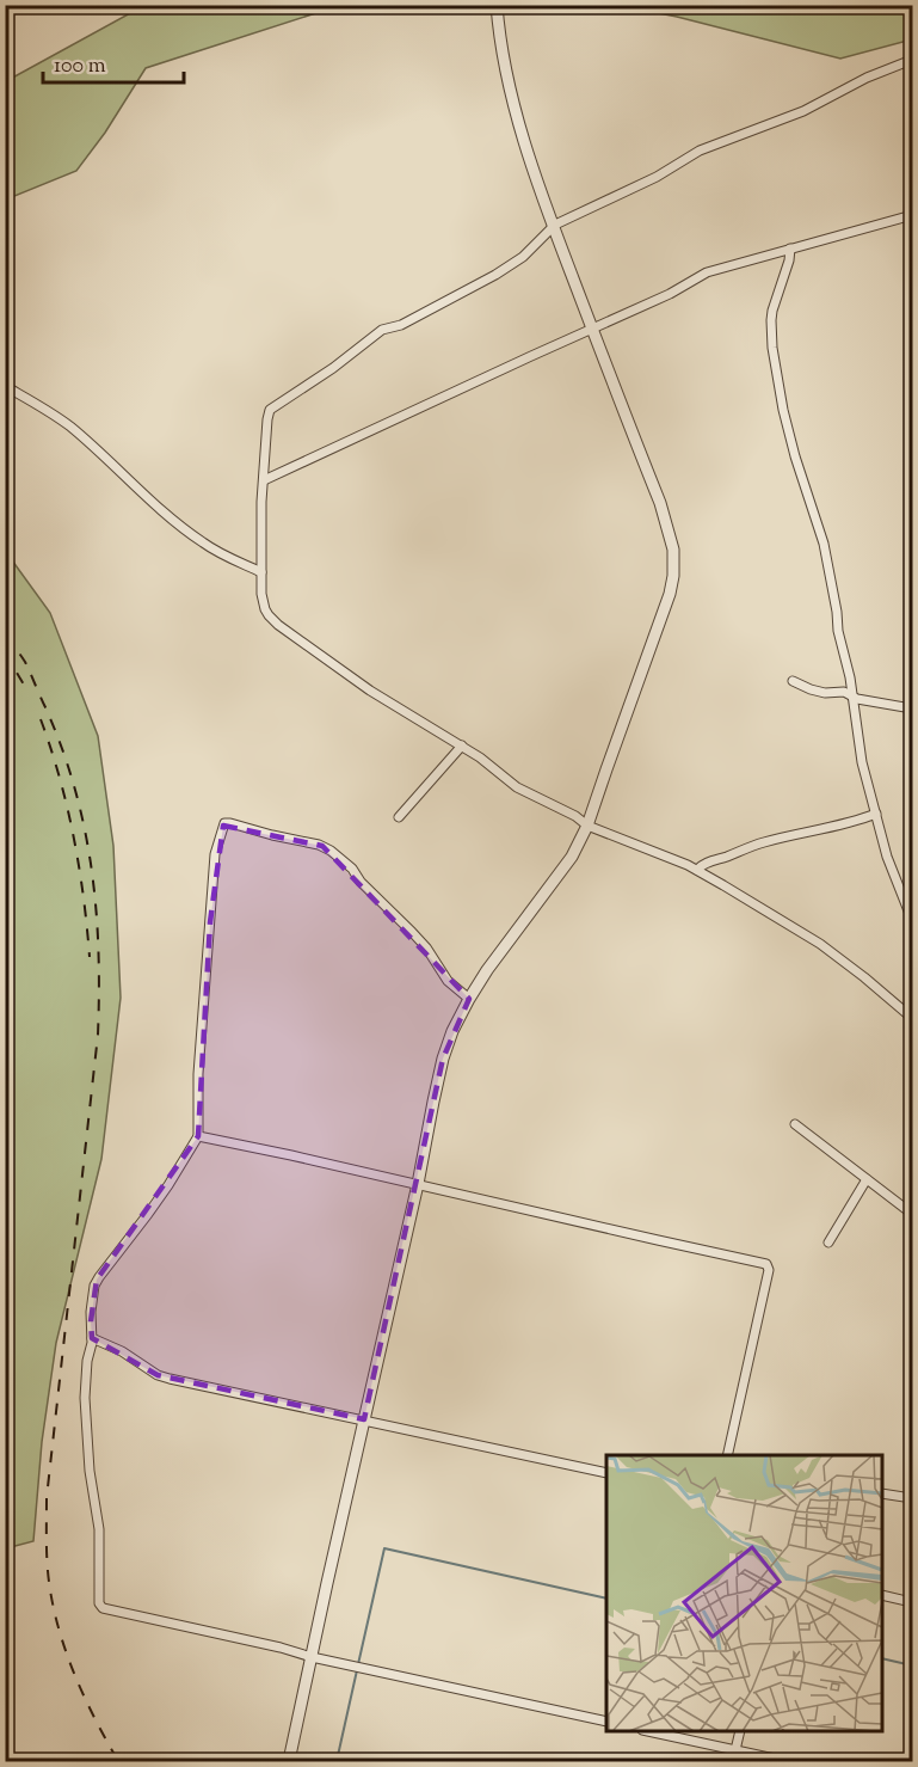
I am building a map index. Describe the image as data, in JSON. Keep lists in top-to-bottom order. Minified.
{"scale_bar":"100 m"}
